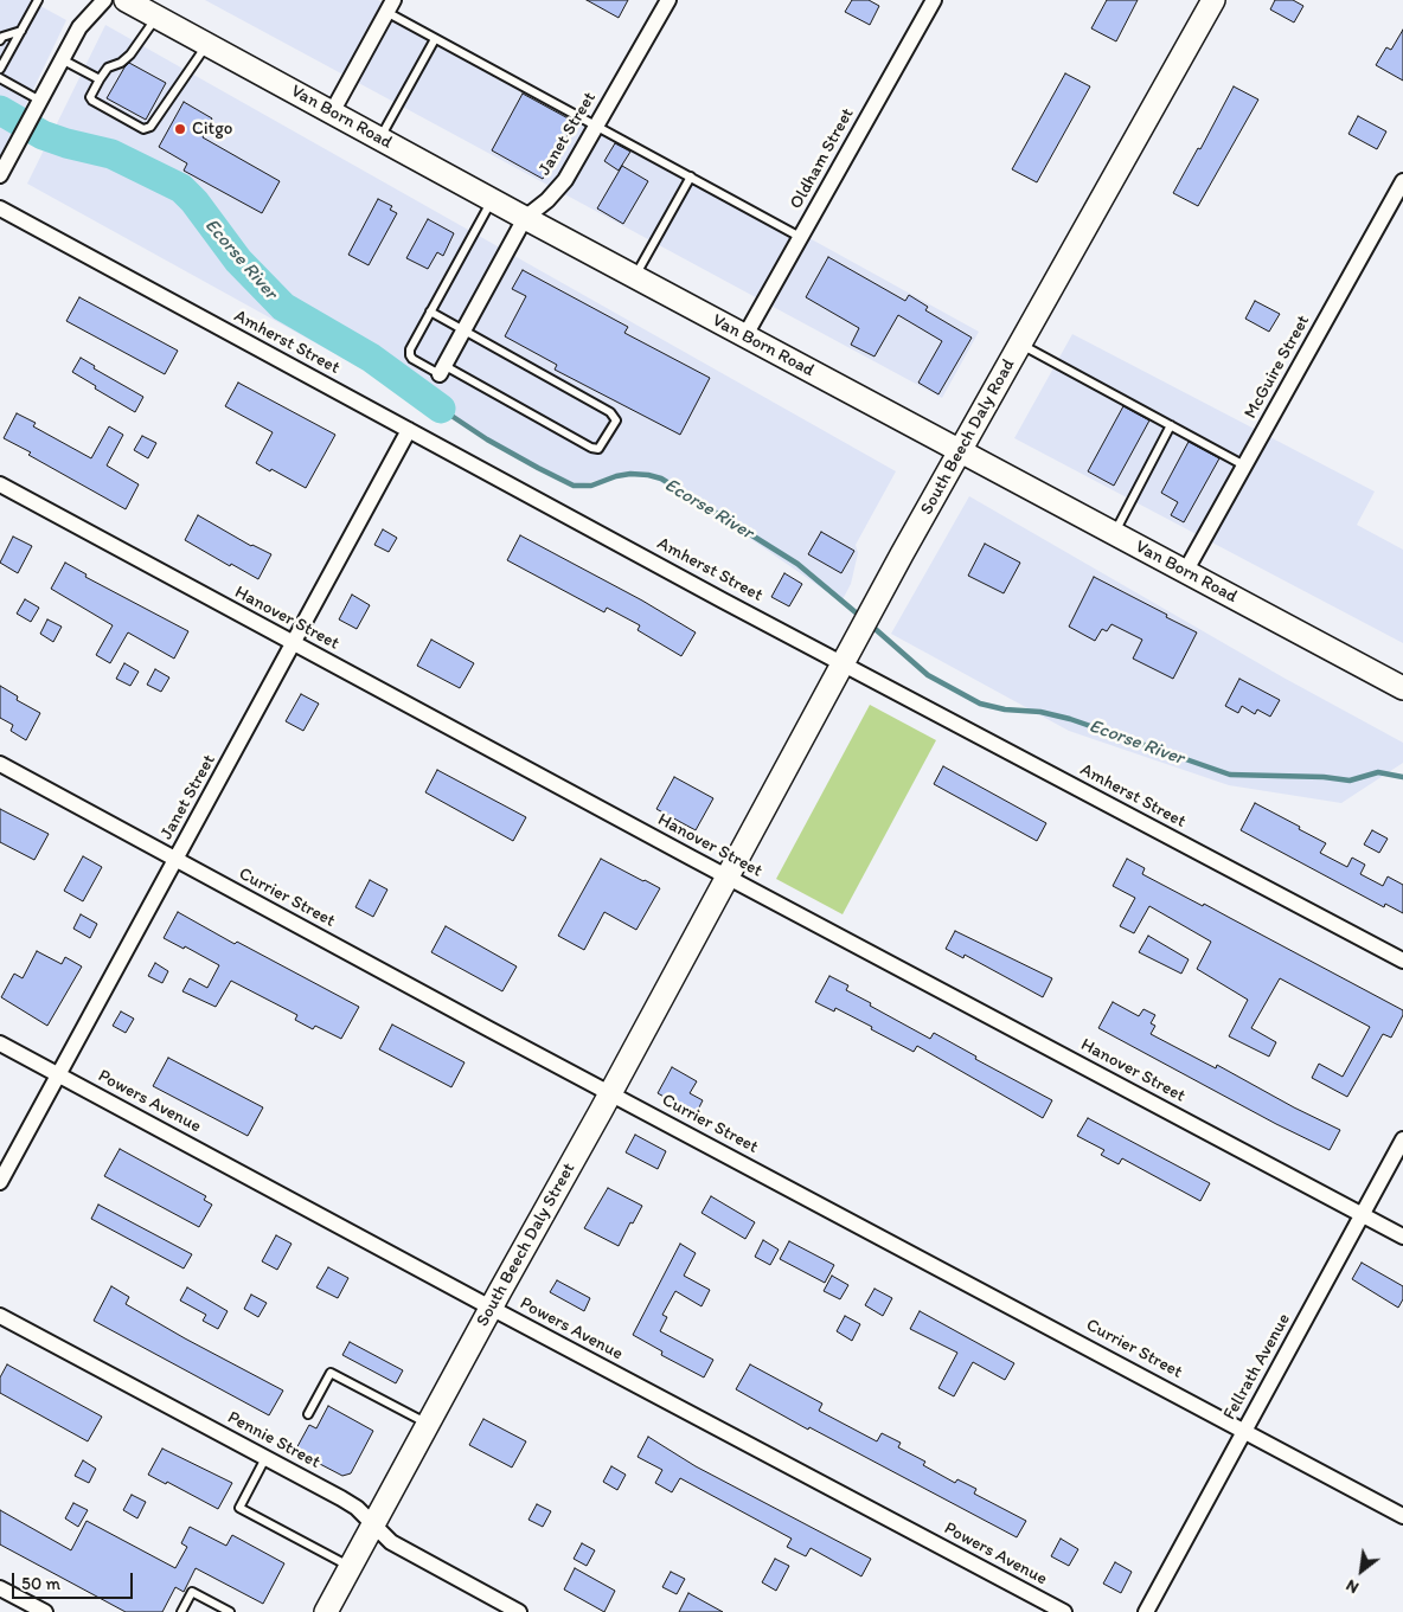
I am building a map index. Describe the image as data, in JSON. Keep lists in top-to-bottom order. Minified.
{"streets":{"main road":["Van Born Road","South Beech Daly Road","South Beech Daly Street"],"street":["Janet Street","Oldham Street","Amherst Street","McGuire Street","Hanover Street","Currier Street","Powers Avenue","Fellrath Avenue","Pennie Street"]},"crossings":[["Van Born Road","Janet Street"],["Van Born Road","Oldham Street"],["Van Born Road","McGuire Street"],["Van Born Road","South Beech Daly Road"],["Janet Street","Amherst Street"],["Janet Street","Hanover Street"],["Janet Street","Currier Street"],["Janet Street","Powers Avenue"],["Amherst Street","South Beech Daly Road"],["South Beech Daly Road","Hanover Street"],["South Beech Daly Road","South Beech Daly Street"],["Hanover Street","South Beech Daly Street"],["Hanover Street","Fellrath Avenue"],["Currier Street","South Beech Daly Street"],["Currier Street","Fellrath Avenue"],["Powers Avenue","South Beech Daly Street"],["South Beech Daly Street","Pennie Street"]],"water":["Ecorse River"],"places":["Citgo"],"scale_bar":"50 m","north":"bottom left"}
